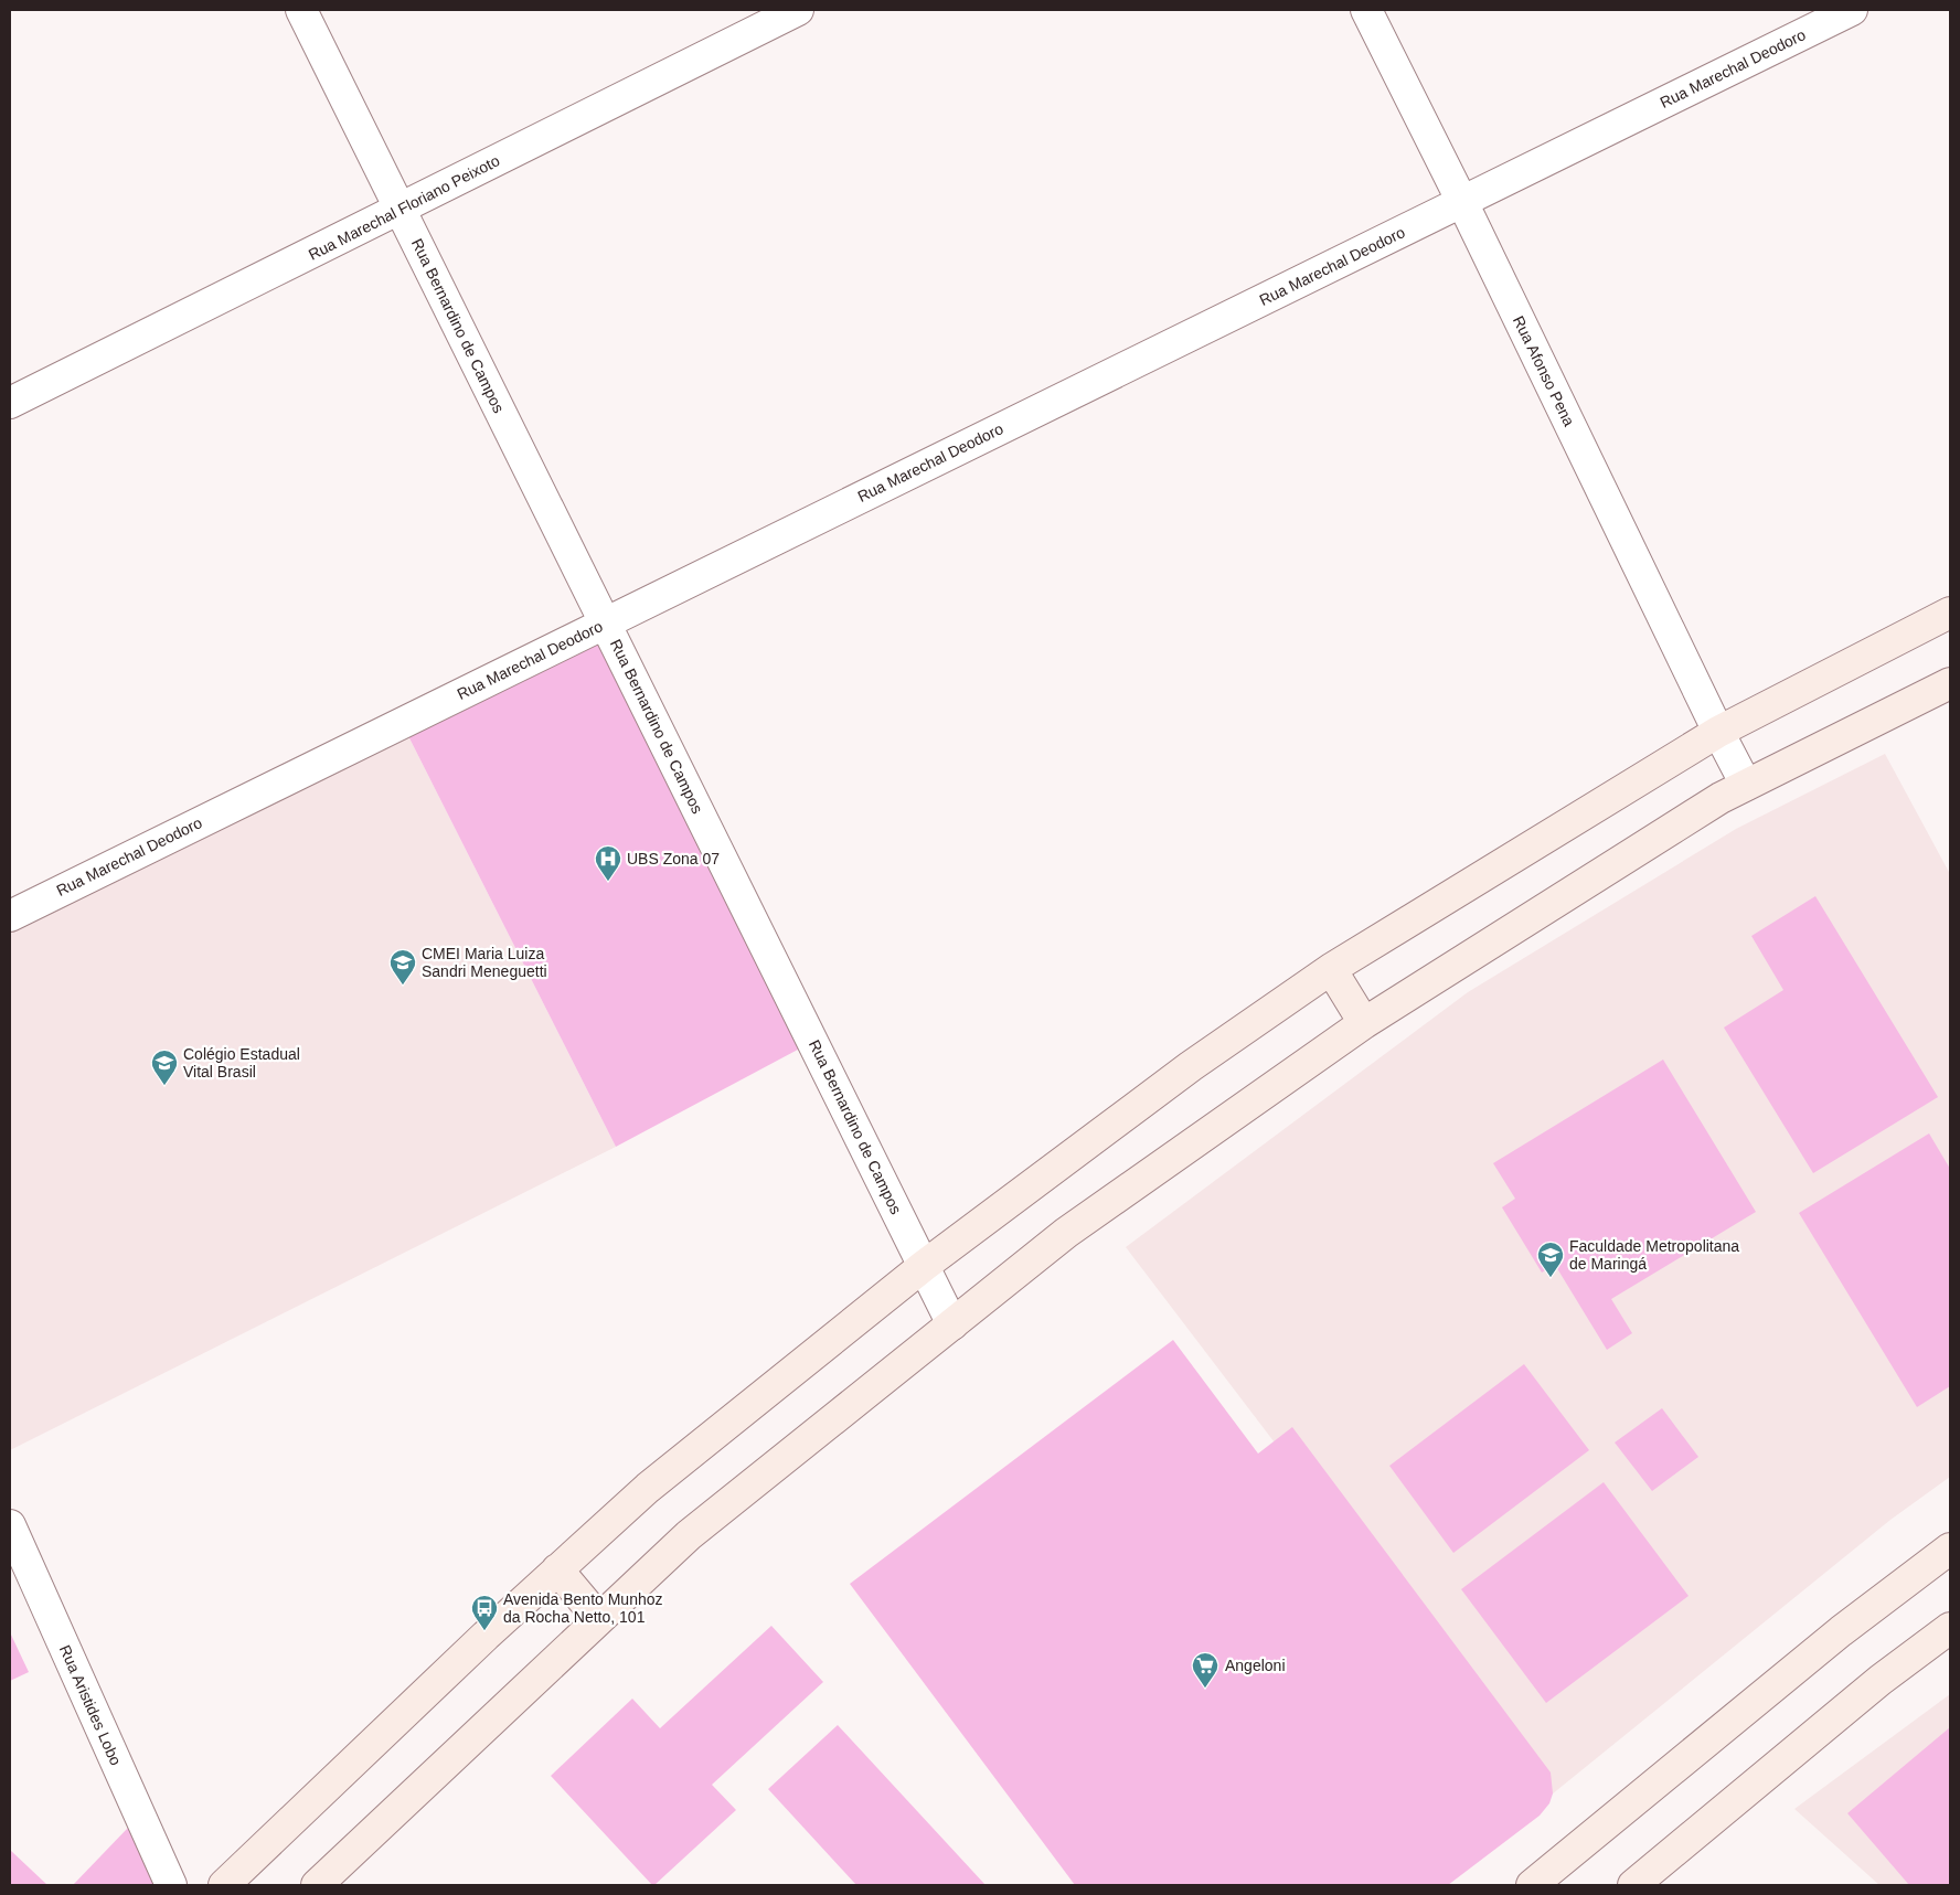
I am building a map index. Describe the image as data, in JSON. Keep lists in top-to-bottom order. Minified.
{"streets":{"street":["Rua Marechal Deodoro","Rua Marechal Floriano Peixoto","Rua Bernardino de Campos","Rua Afonso Pena","Rua Aristides Lobo"]},"crossings":[["Rua Marechal Deodoro","Rua Bernardino de Campos"],["Rua Marechal Deodoro","Rua Afonso Pena"],["Rua Marechal Floriano Peixoto","Rua Bernardino de Campos"]],"places":{"hospital":["UBS Zona 07"],"school or university":["CMEI Maria Luiza Sandri Meneguetti","Colégio Estadual Vital Brasil","Faculdade Metropolitana de Maringá"],"bus stop":["Avenida Bento Munhoz da Rocha Netto, 101"],"supermarket":["Angeloni"]}}
